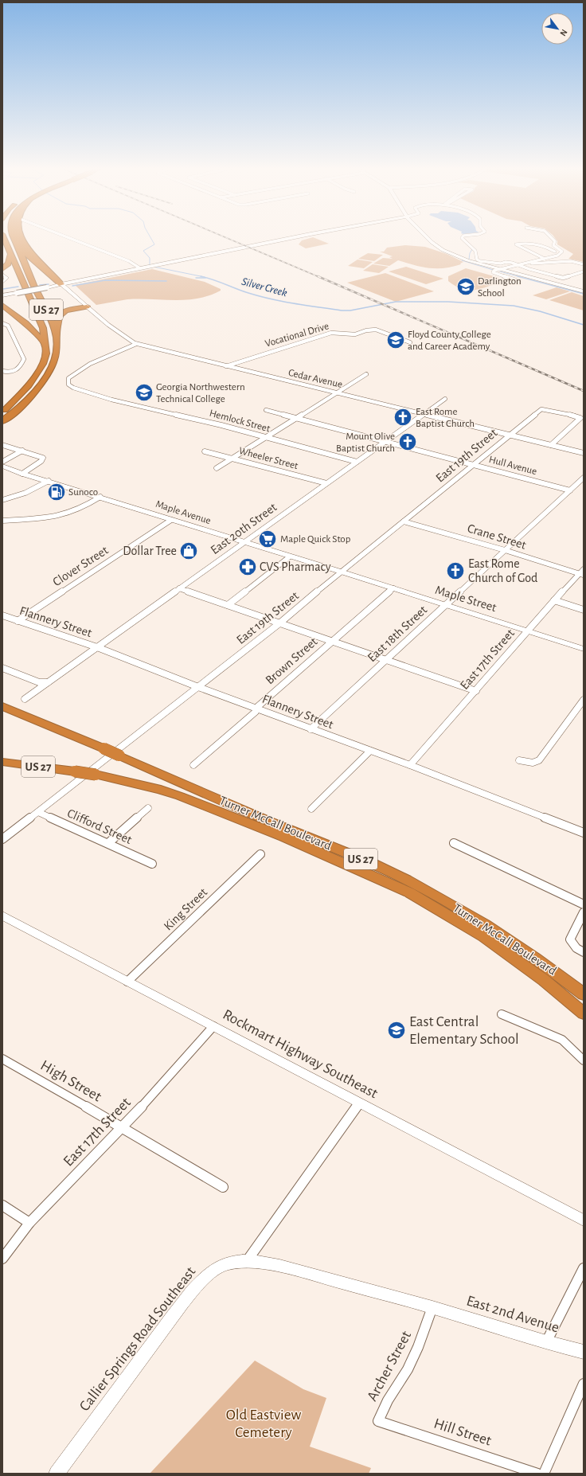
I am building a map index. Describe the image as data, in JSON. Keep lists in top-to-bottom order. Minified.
{"streets":{"highway":["US 27","Turner McCall Boulevard"],"street":["Vocational Drive","Cedar Avenue","Hemlock Street","East 19th Street","Wheeler Street","Hull Avenue","Maple Avenue","East 20th Street","Crane Street","Clover Street","Maple Street","Flannery Street","East 18th Street","East 17th Street","Brown Street","Clifford Street","King Street","Rockmart Highway Southeast","High Street","East 2nd Avenue","Callier Springs Road Southeast","Archer Street","Hill Street"]},"crossings":[["Vocational Drive","Cedar Avenue"],["Cedar Avenue","Hemlock Street"],["Cedar Avenue","East 19th Street"],["Cedar Avenue","East 20th Street"],["Hemlock Street","East 20th Street"],["East 19th Street","Hull Avenue"],["East 19th Street","Maple Avenue"],["East 19th Street","Crane Street"],["East 19th Street","Maple Street"],["East 19th Street","Flannery Street"],["East 19th Street","Clifford Street"],["Wheeler Street","East 20th Street"],["Hull Avenue","East 20th Street"],["Hull Avenue","East 18th Street"],["Maple Avenue","East 20th Street"],["Maple Avenue","Clover Street"],["Maple Avenue","Maple Street"],["East 20th Street","Flannery Street"],["Crane Street","East 18th Street"],["Crane Street","East 17th Street"],["Clover Street","Flannery Street"],["Maple Street","East 18th Street"],["Maple Street","East 17th Street"],["Maple Street","Brown Street"],["Flannery Street","East 18th Street"],["Flannery Street","East 17th Street"],["Flannery Street","Brown Street"],["East 17th Street","Rockmart Highway Southeast"],["East 17th Street","High Street"],["King Street","Rockmart Highway Southeast"],["East 2nd Avenue","Callier Springs Road Southeast"],["East 2nd Avenue","Archer Street"],["Callier Springs Road Southeast","Archer Street"],["Archer Street","Hill Street"]],"water":["Silver Creek"],"parks":["Old Eastview Cemetery"],"places":{"school or university":["Darlington School","Floyd County College and Career Academy","Georgia Northwestern Technical College","East Central Elementary School"],"church":["East Rome Baptist Church","Mount Olive Baptist Church","East Rome Church of God"],"fuel station":["Sunoco"],"supermarket":["Maple Quick Stop"],"shop":["Dollar Tree"],"pharmacy":["CVS Pharmacy"]},"north":"bottom right"}
